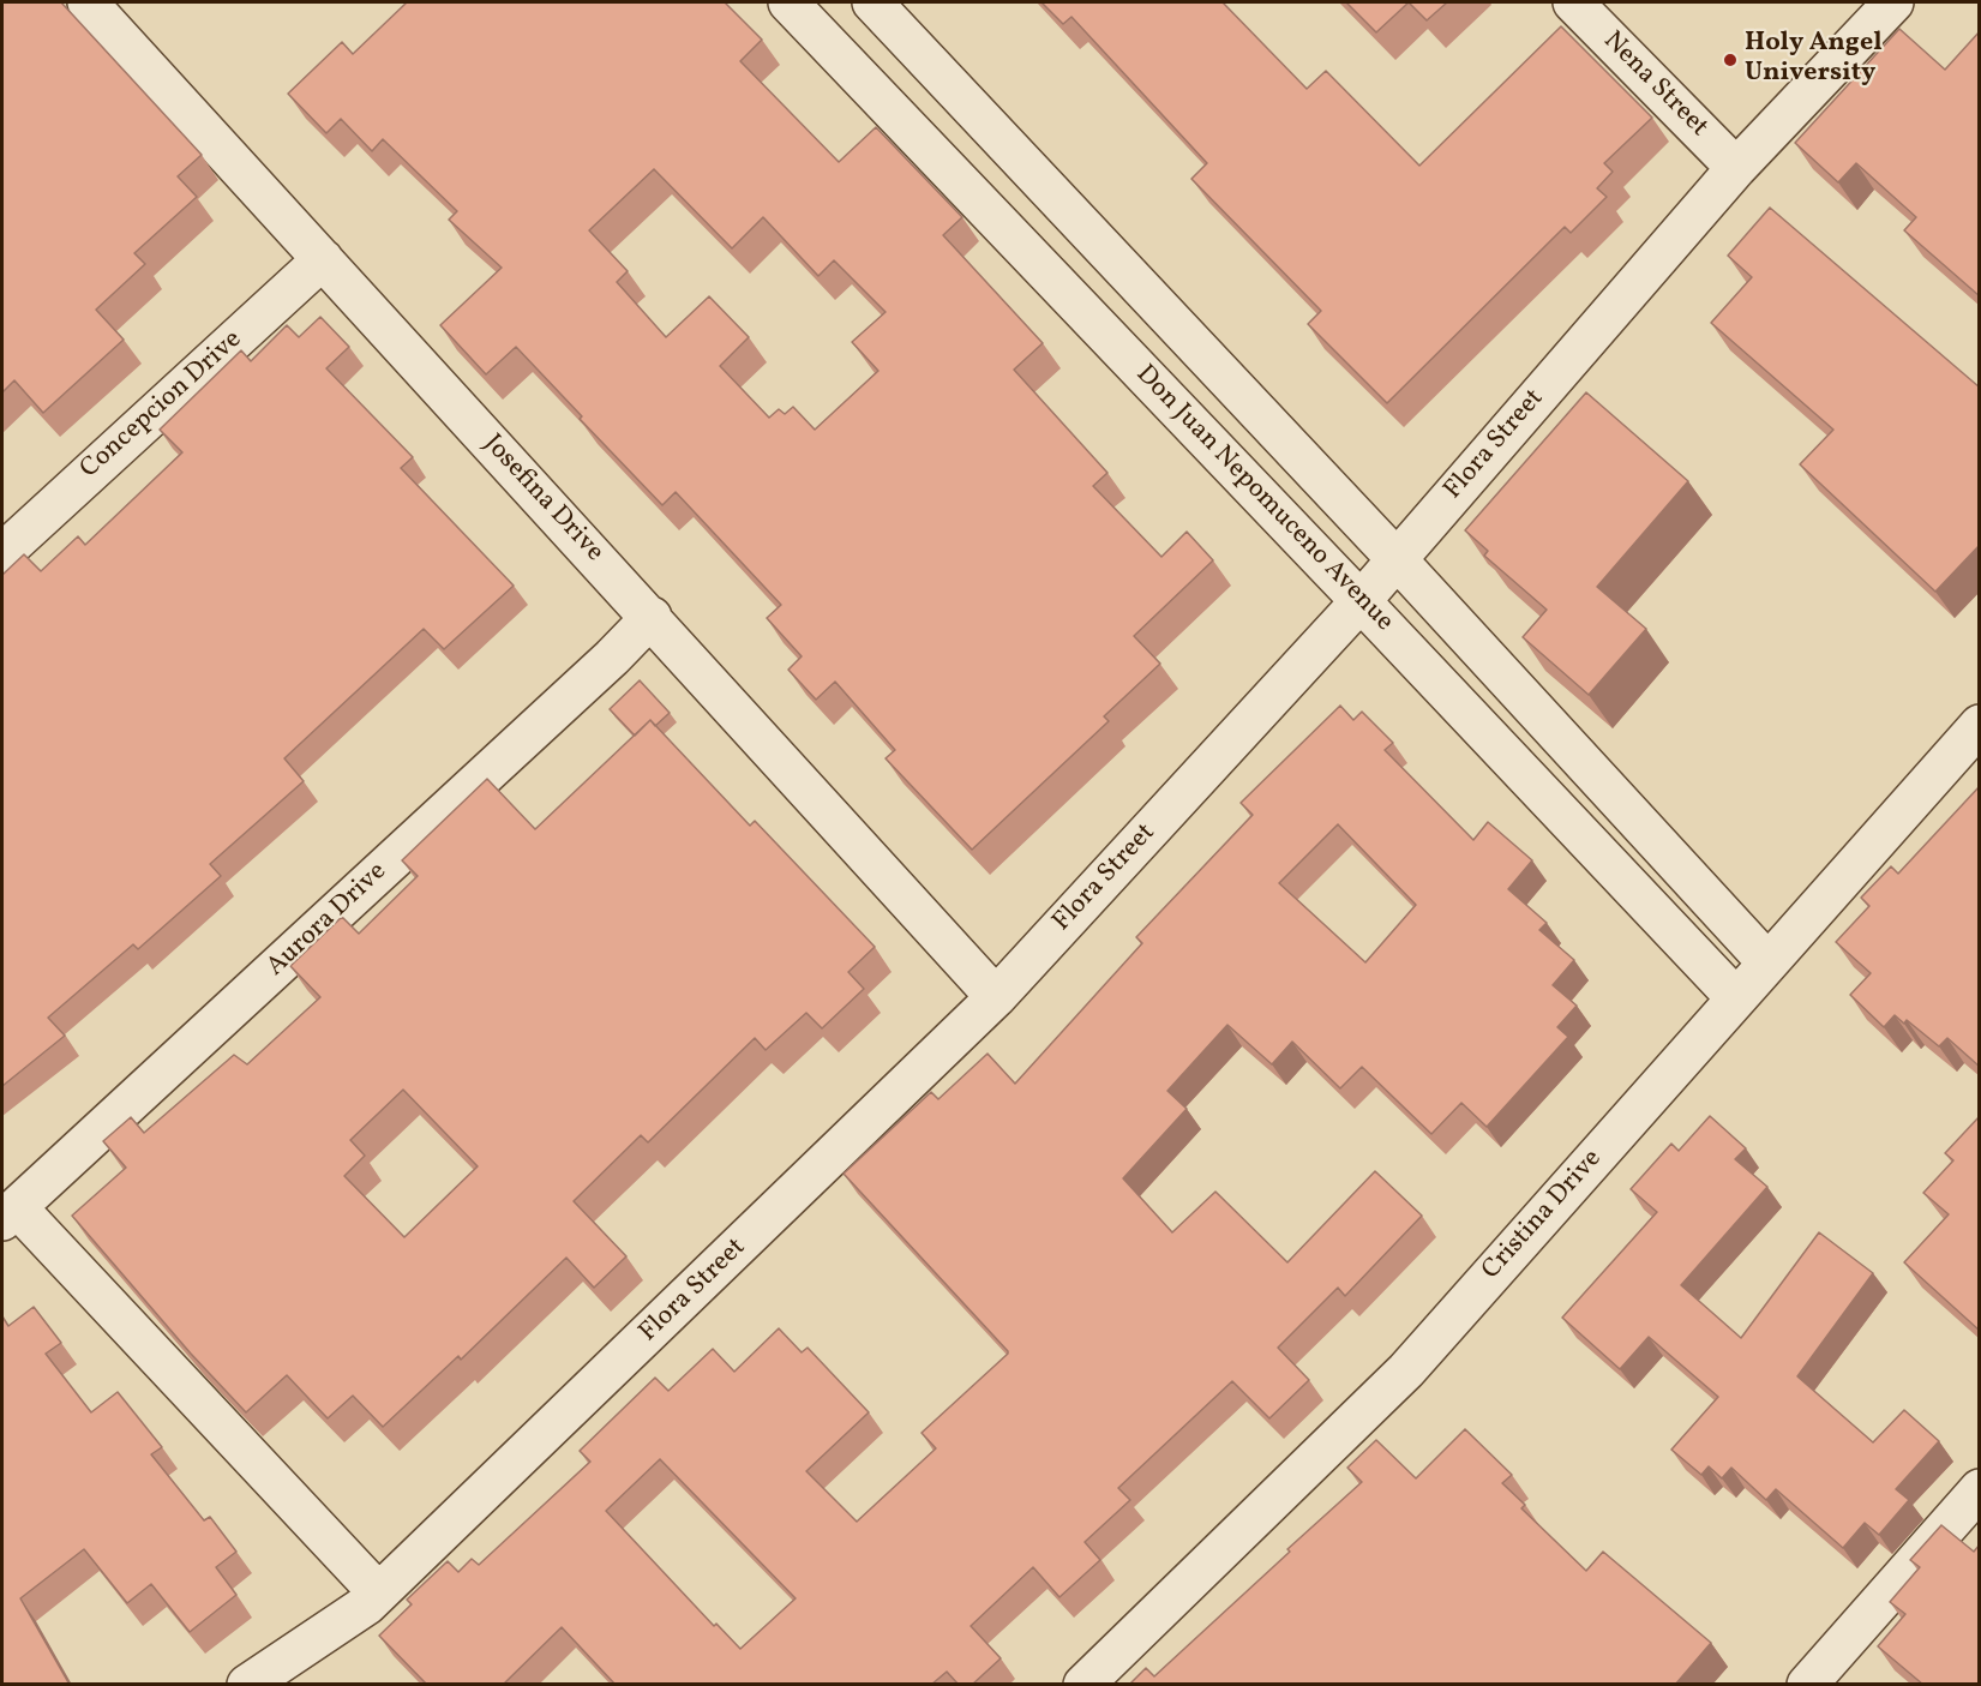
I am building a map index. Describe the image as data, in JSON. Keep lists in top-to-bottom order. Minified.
{"streets":{"street":["Nena Street","Concepcion Drive","Flora Street","Josefina Drive","Don Juan Nepomuceno Avenue","Aurora Drive","Cristina Drive"]},"crossings":[["Nena Street","Flora Street"],["Concepcion Drive","Josefina Drive"],["Flora Street","Josefina Drive"],["Flora Street","Don Juan Nepomuceno Avenue"],["Josefina Drive","Aurora Drive"],["Don Juan Nepomuceno Avenue","Cristina Drive"]],"places":["Holy Angel University"]}
